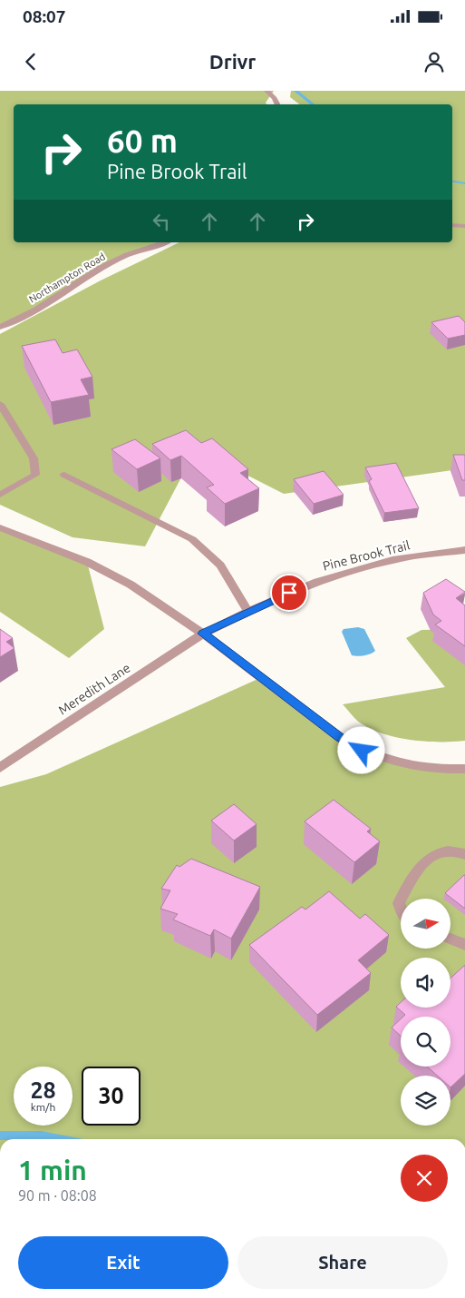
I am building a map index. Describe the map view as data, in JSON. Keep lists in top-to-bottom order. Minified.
{"streets":{"street":["Northampton Road","Pine Brook Trail","Meredith Lane"]},"crossings":[["Pine Brook Trail","Meredith Lane"]],"north":"right","page":{"status":"08:07","header":"Drivr","turn":["60 m","Pine Brook Trail"],"speed":"28 km/h","limit":"30","heading":["1 min","90 m · 08:08"],"buttons":["Exit","Share"]}}
